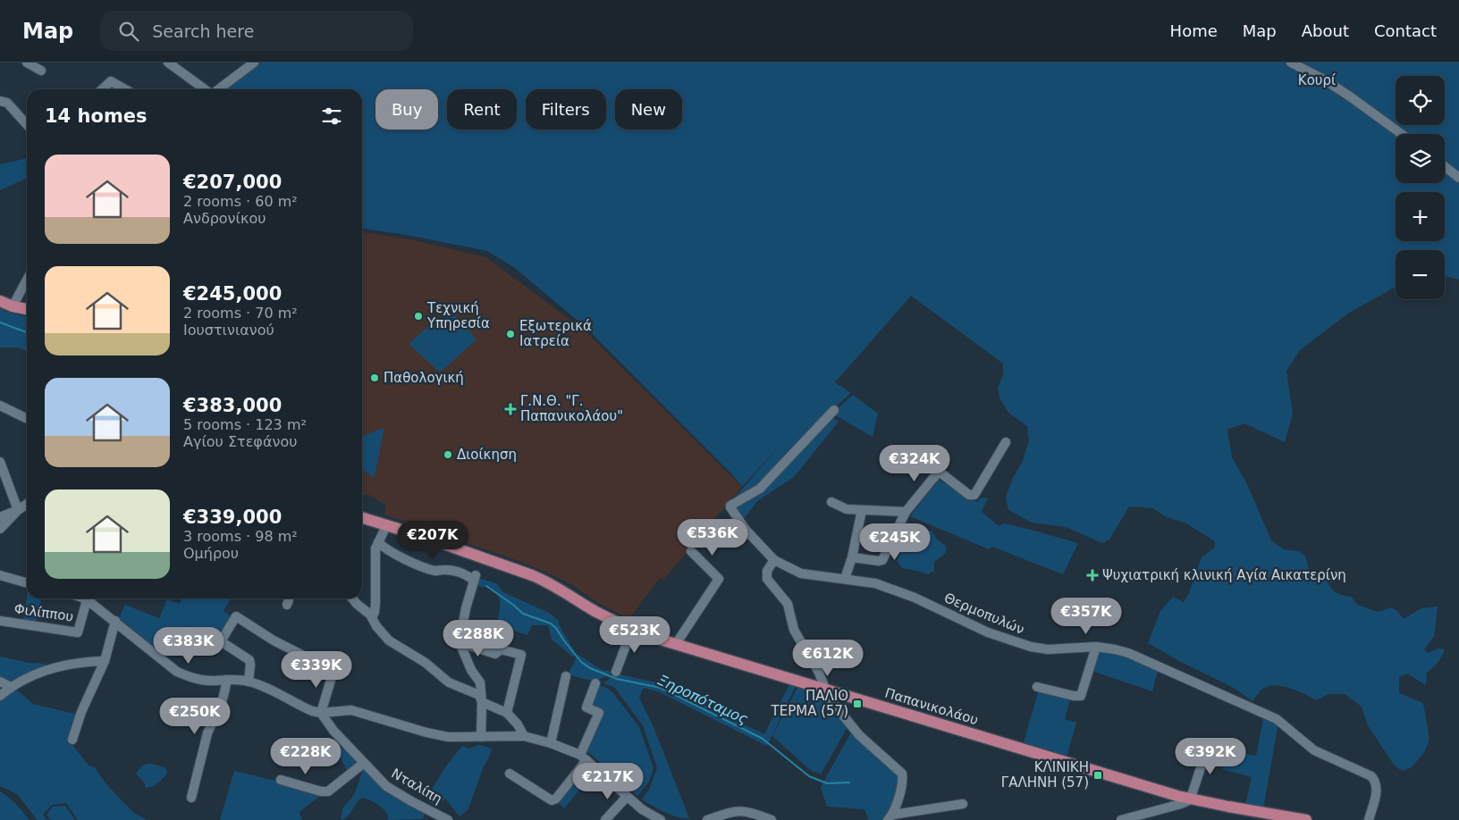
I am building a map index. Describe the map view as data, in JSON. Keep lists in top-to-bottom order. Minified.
{"streets":{"main road":["Παπανικολάου"],"street":["Φιλίππου","Θερμοπυλών","Νταλίπη"]},"water":["Ξηροπόταμος"],"parks":["Κουρί"],"places":{"other":["Τεχνική Υπηρεσία","Εξωτερικά Ιατρεία","Παθολογική","Διοίκηση"],"health":["Γ.Ν.Θ. \"Γ. Παπανικολάου\"","Ψυχιατρική κλινική Αγία Αικατερίνη"],"transit":["ΠΑΛΙΟ ΤΕΡΜΑ (57)","ΚΛΙΝΙΚΗ ΓΑΛΗΝΗ (57)"]},"page":{"header":"Map","search":"Search here","nav":["Home","Map","About","Contact"],"map_buttons":["+","−"],"chip":["Buy","Rent","Filters","New"],"heading":"14 homes","list":[{"name":"€207,000","note":"2 rooms · 60 m² · Ανδρονίκου"},{"name":"€245,000","note":"2 rooms · 70 m² · Ιουστινιανού"},{"name":"€383,000","note":"5 rooms · 123 m² · Αγίου Στεφάνου"},{"name":"€339,000","note":"3 rooms · 98 m² · Ομήρου"}],"price":["€324K","€536K","€207K","€245K","€357K","€523K","€288K","€383K","€612K","€339K","€250K","€228K","€392K","€217K"]}}
